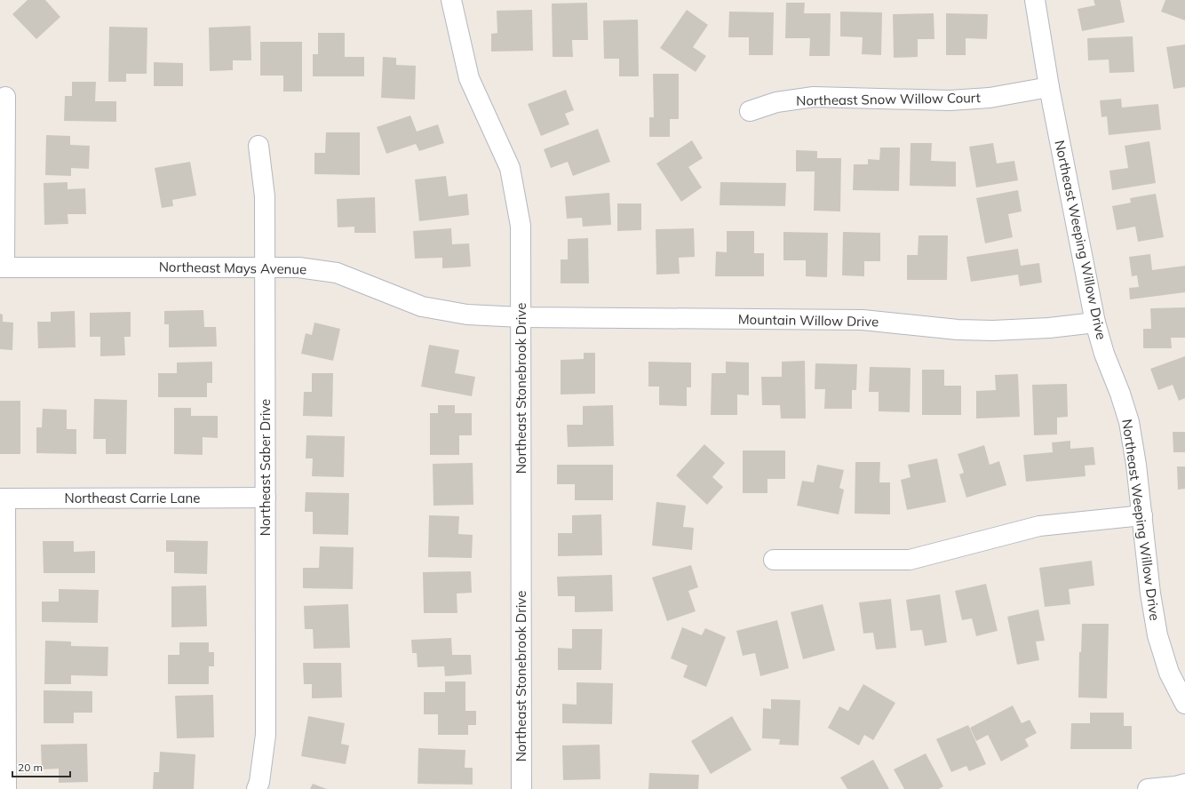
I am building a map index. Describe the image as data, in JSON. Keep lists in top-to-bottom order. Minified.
{"streets":{"street":["Northeast Snow Willow Court","Northeast Weeping Willow Drive","Northeast Mays Avenue","Mountain Willow Drive","Northeast Stonebrook Drive","Northeast Saber Drive","Northeast Carrie Lane"]},"crossings":[["Northeast Snow Willow Court","Northeast Weeping Willow Drive"],["Northeast Weeping Willow Drive","Mountain Willow Drive"],["Northeast Mays Avenue","Mountain Willow Drive"],["Northeast Mays Avenue","Northeast Stonebrook Drive"],["Northeast Mays Avenue","Northeast Saber Drive"],["Mountain Willow Drive","Northeast Stonebrook Drive"],["Northeast Saber Drive","Northeast Carrie Lane"]],"scale_bar":"20 m"}
